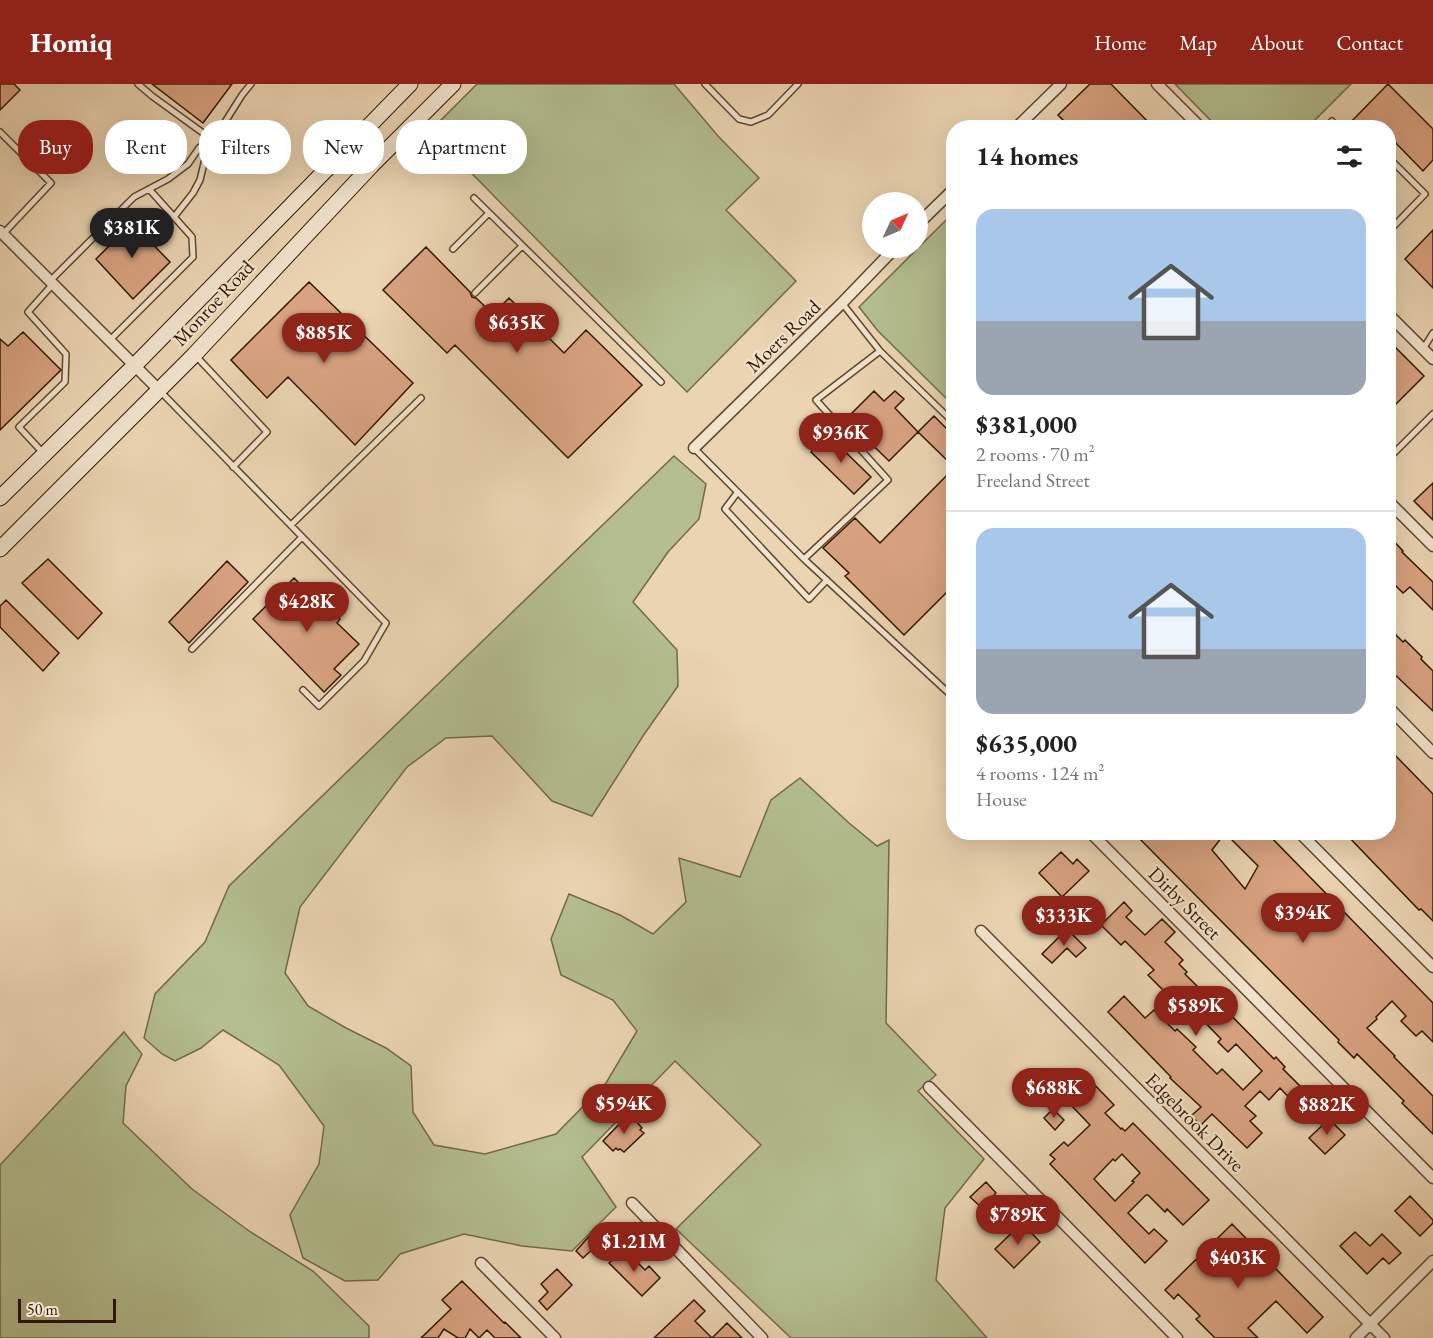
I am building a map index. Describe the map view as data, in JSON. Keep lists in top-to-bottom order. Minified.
{"streets":{"main road":["Monroe Road"],"street":["Moers Road","Dirby Street","Edgebrook Drive"]},"scale_bar":"50 m","north":"top right","page":{"header":"Homiq","nav":["Home","Map","About","Contact"],"chip":["Buy","Rent","Filters","New","Apartment"],"heading":"14 homes","list":[{"name":"$381,000","note":"2 rooms · 70 m² · Freeland Street"},{"name":"$635,000","note":"4 rooms · 124 m² · House"}],"price":["$381K","$635K","$885K","$936K","$428K","$394K","$333K","$589K","$688K","$594K","$882K","$789K","$1.21M","$403K"],"scale":"50 m"}}
